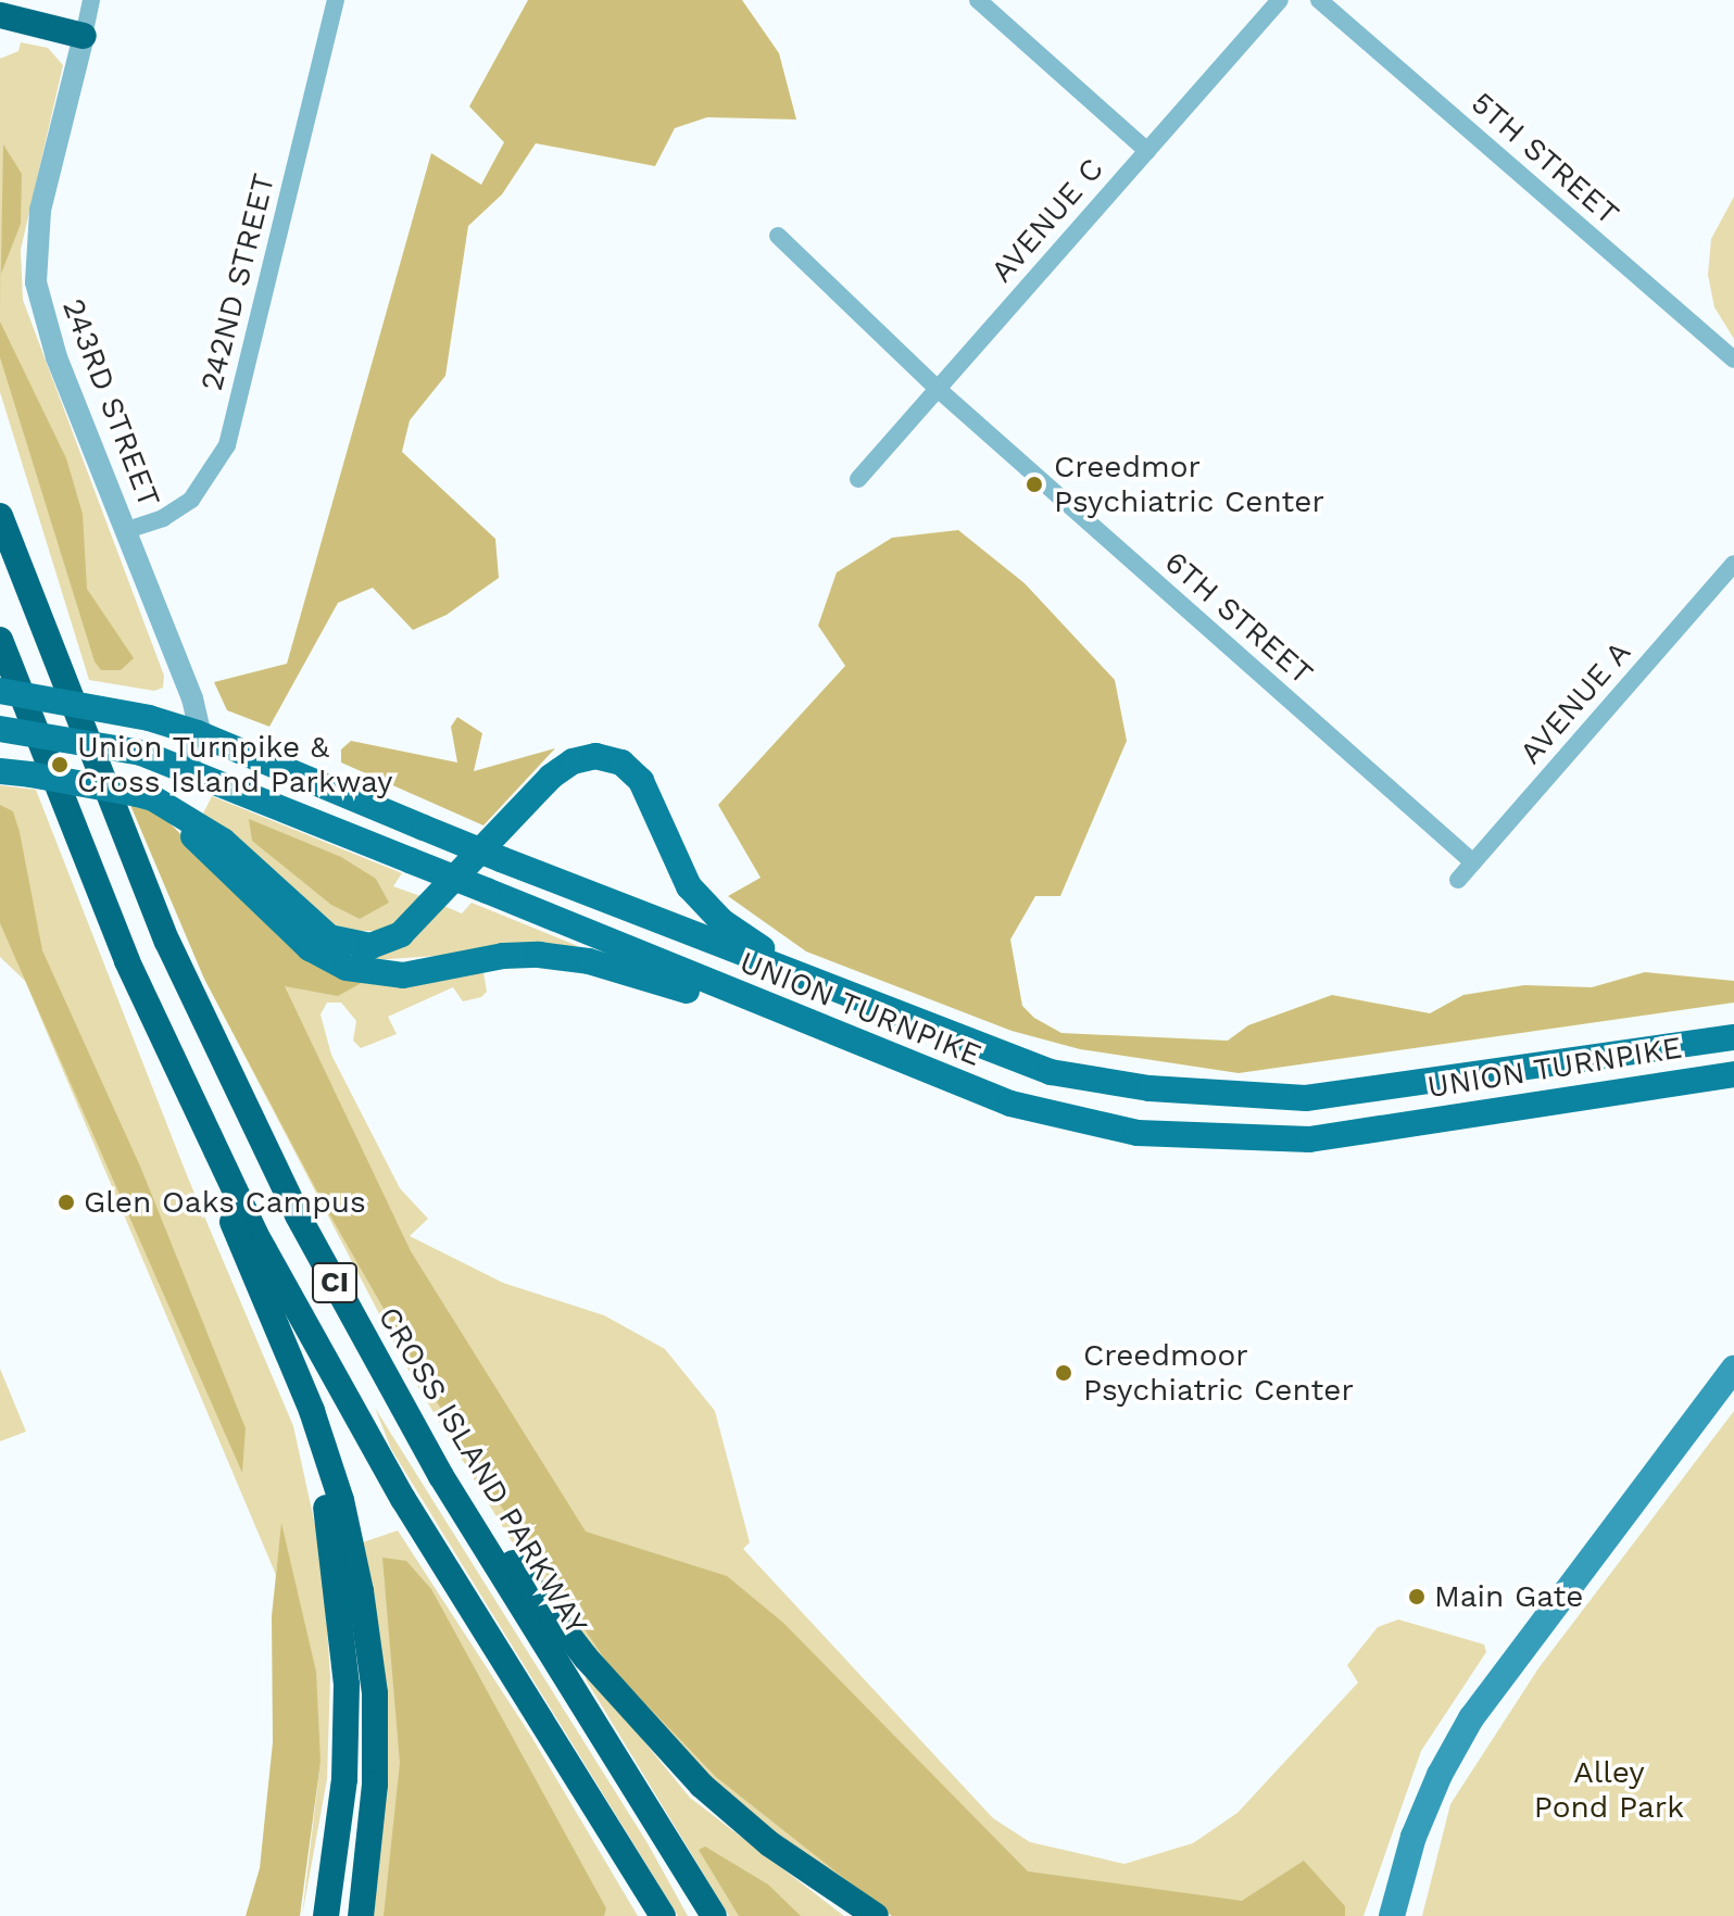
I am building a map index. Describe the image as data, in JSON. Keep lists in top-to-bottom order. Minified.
{"streets":{"highway":["CI","CROSS ISLAND PARKWAY"],"main road":["UNION TURNPIKE"],"street":["5TH STREET","AVENUE C","242ND STREET","243RD STREET","6TH STREET","AVENUE A"]},"crossings":[["AVENUE C","6TH STREET"],["242ND STREET","243RD STREET"],["243RD STREET","UNION TURNPIKE"],["6TH STREET","AVENUE A"]],"parks":["Alley Pond Park"],"places":["Creedmor Psychiatric Center","Union Turnpike & Cross Island Parkway","Glen Oaks Campus","Creedmoor Psychiatric Center","Main Gate"]}
